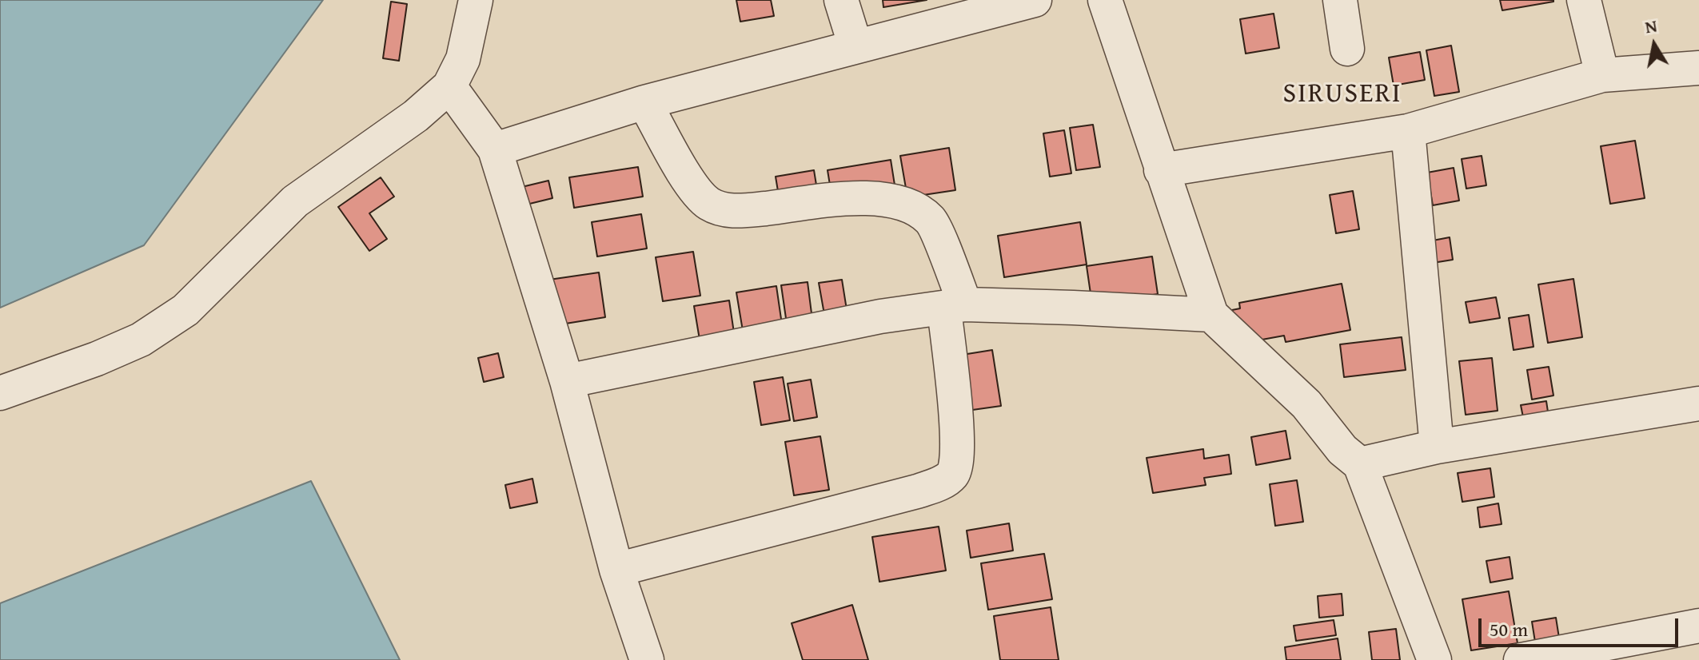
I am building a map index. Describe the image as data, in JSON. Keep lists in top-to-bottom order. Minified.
{"districts":["SIRUSERI"],"scale_bar":"50 m","north":"top"}
